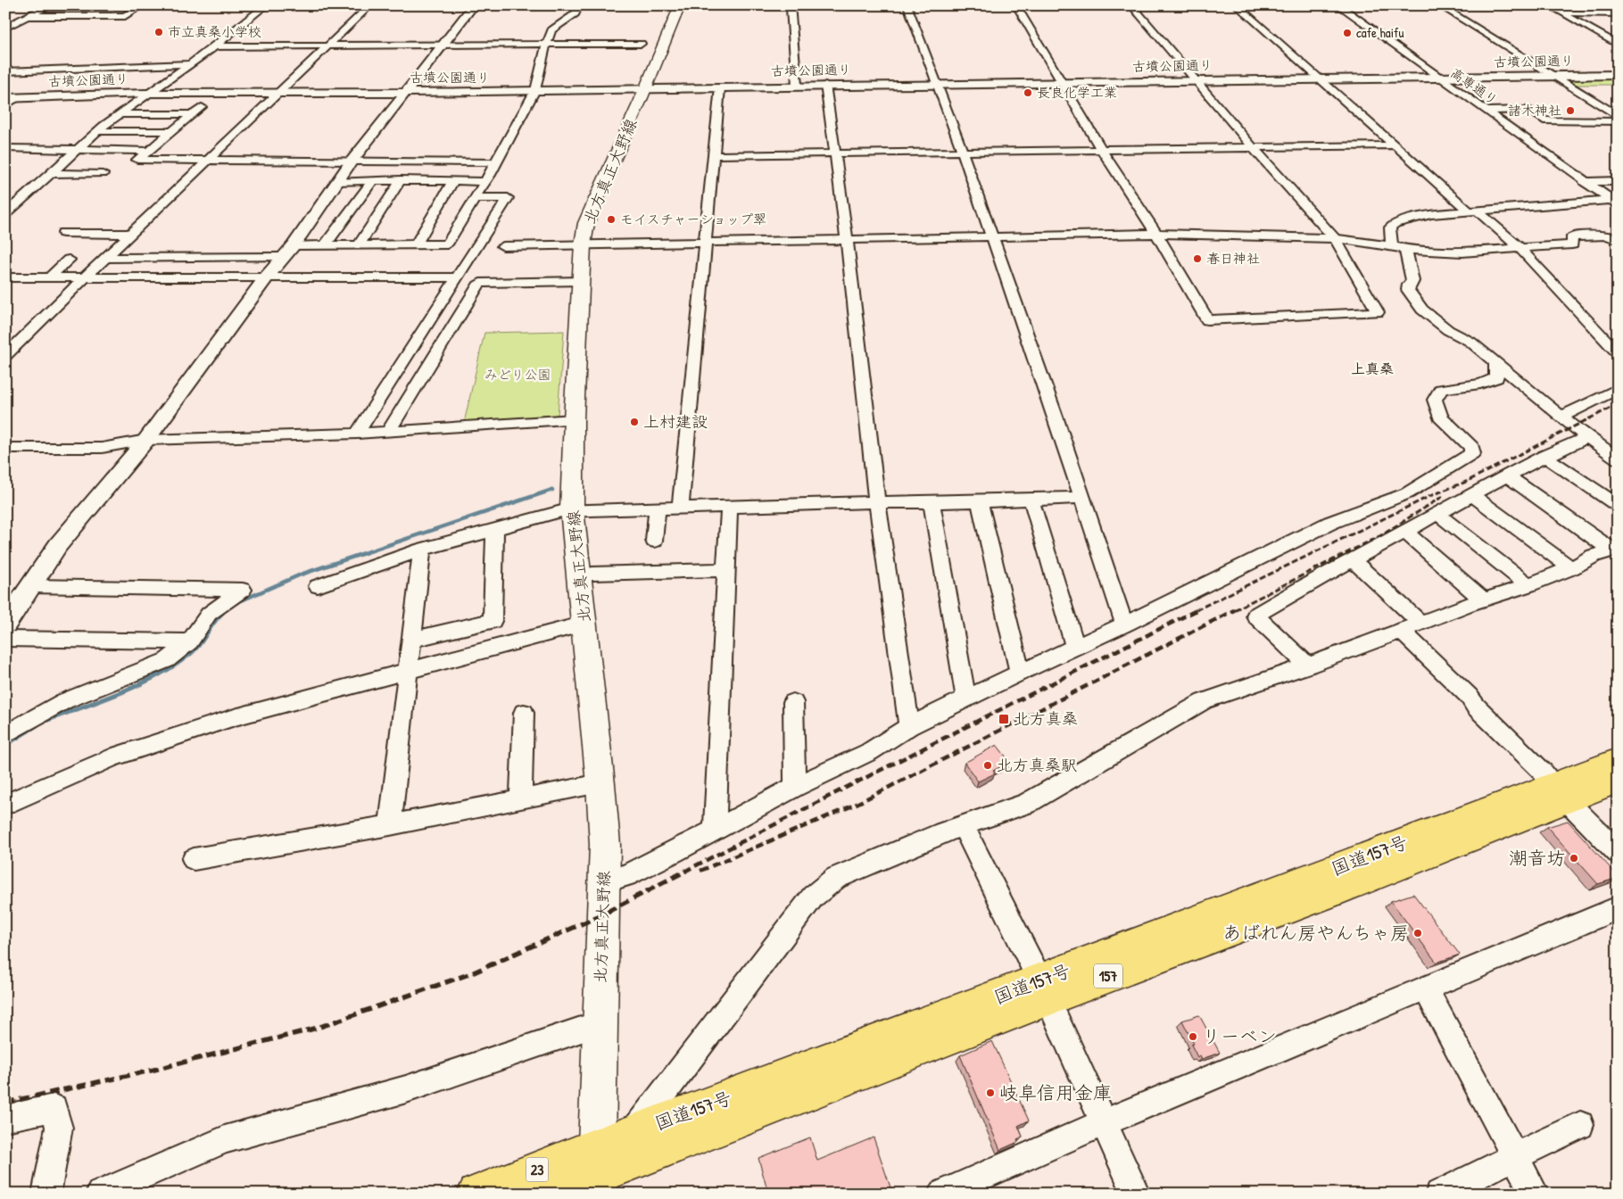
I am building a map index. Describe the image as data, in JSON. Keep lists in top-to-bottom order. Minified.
{"streets":{"main road":["北方真正大野線","国道157号","157","23"],"street":["古墳公園通り","高専通り"]},"crossings":[["古墳公園通り","高専通り"],["古墳公園通り","北方真正大野線"],["北方真正大野線","国道157号"],["北方真正大野線","23"],["国道157号","23"]],"districts":["上真桑"],"parks":["みどり公園"],"places":{"other":["市立真桑小学校","cafe haifu","長良化学工業","諸木神社","モイスチャーショップ翠","春日神社","上村建設","北方真桑駅","潮音坊","あばれん房やんちゃ房","リーベン","岐阜信用金庫"],"transit":["北方真桑"]}}
